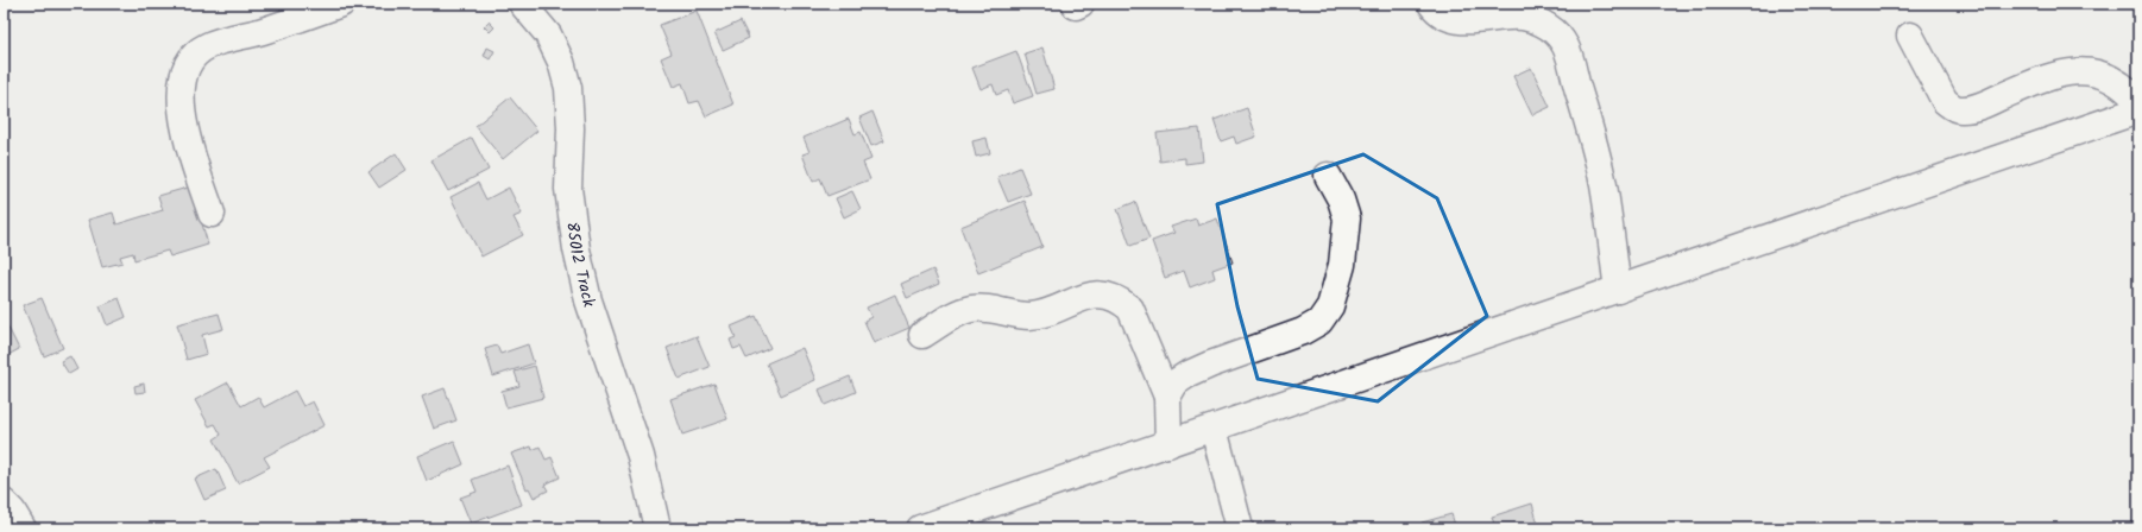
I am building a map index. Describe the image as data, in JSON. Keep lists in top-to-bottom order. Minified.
{"streets":{"street":["85012 Track"]}}
